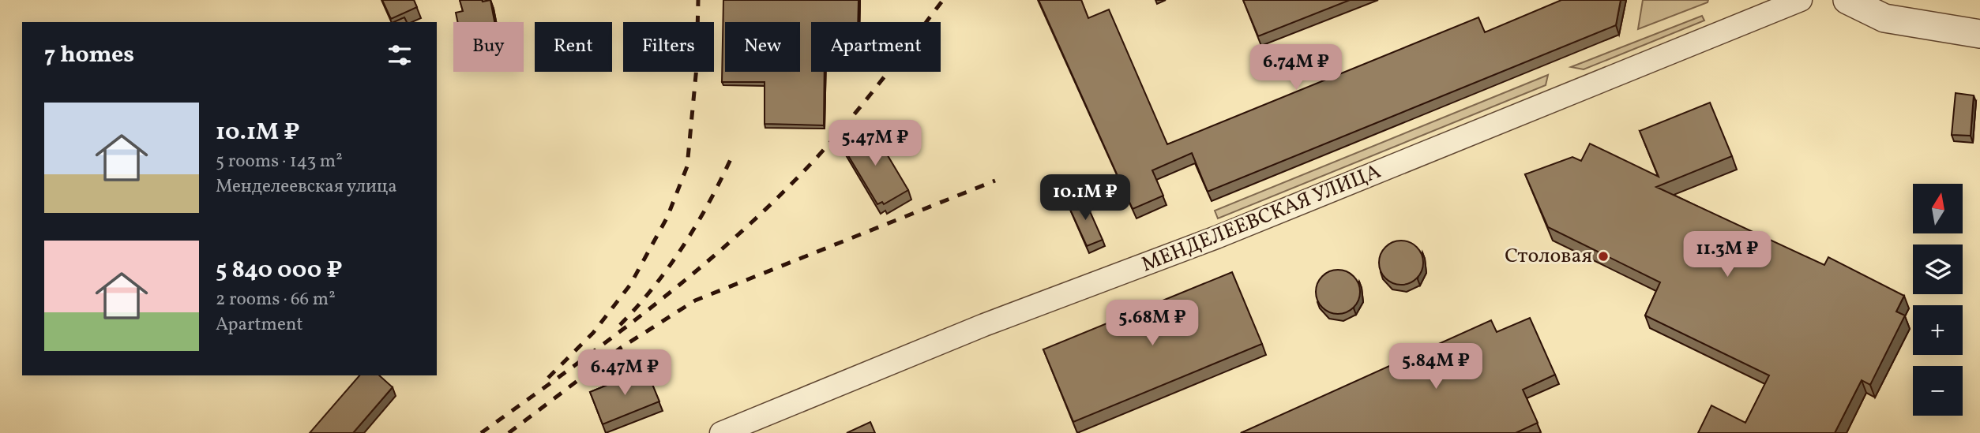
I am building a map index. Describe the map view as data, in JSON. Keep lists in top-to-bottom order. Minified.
{"streets":{"street":["МЕНДЕЛЕЕВСКАЯ УЛИЦА"]},"places":["Столовая"],"north":"top","page":{"chip":["Buy","Rent","Filters","New","Apartment"],"heading":"7 homes","price":["6.74M ₽","5.47M ₽","10.1M ₽","11.3M ₽","5.68M ₽","5.84M ₽","6.47M ₽"],"list":[{"name":"10.1M ₽","note":"5 rooms · 143 m² · Менделеевская улица"},{"name":"5 840 000 ₽","note":"2 rooms · 66 m² · Apartment"}],"map_buttons":["+","−"]}}
